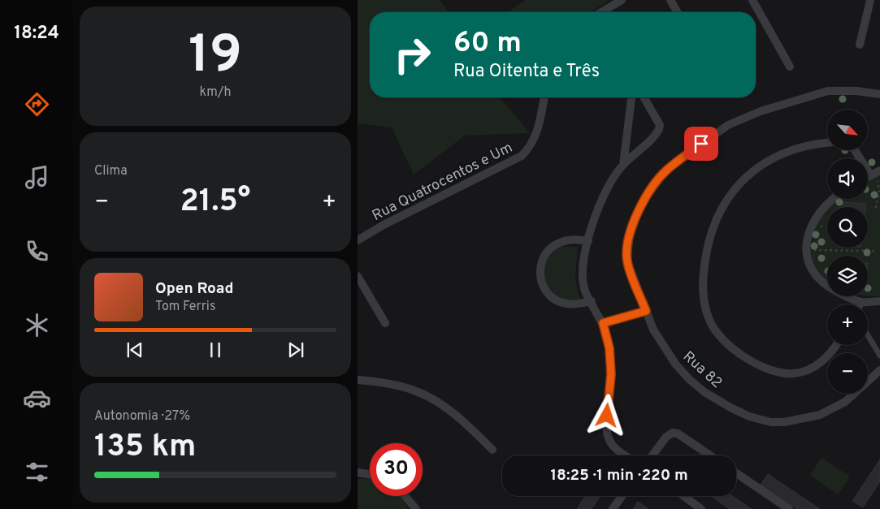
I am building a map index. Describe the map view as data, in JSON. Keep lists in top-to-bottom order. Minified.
{"streets":{"street":["Rua Quatrocentos e Um","Rua 82"]},"north":"bottom right","page":{"tabs":"18:24","tile":[["19","km/h"],"Clima",["Autonomia · 27%","135 km"]],"turn":["60 m","Rua Oitenta e Três"],"map_buttons":["+","−"],"heat":["−","21.5°","+"],"song":["Open Road","Tom Ferris"],"limit":"30","trip":"18:25 · 1 min · 220 m"}}
